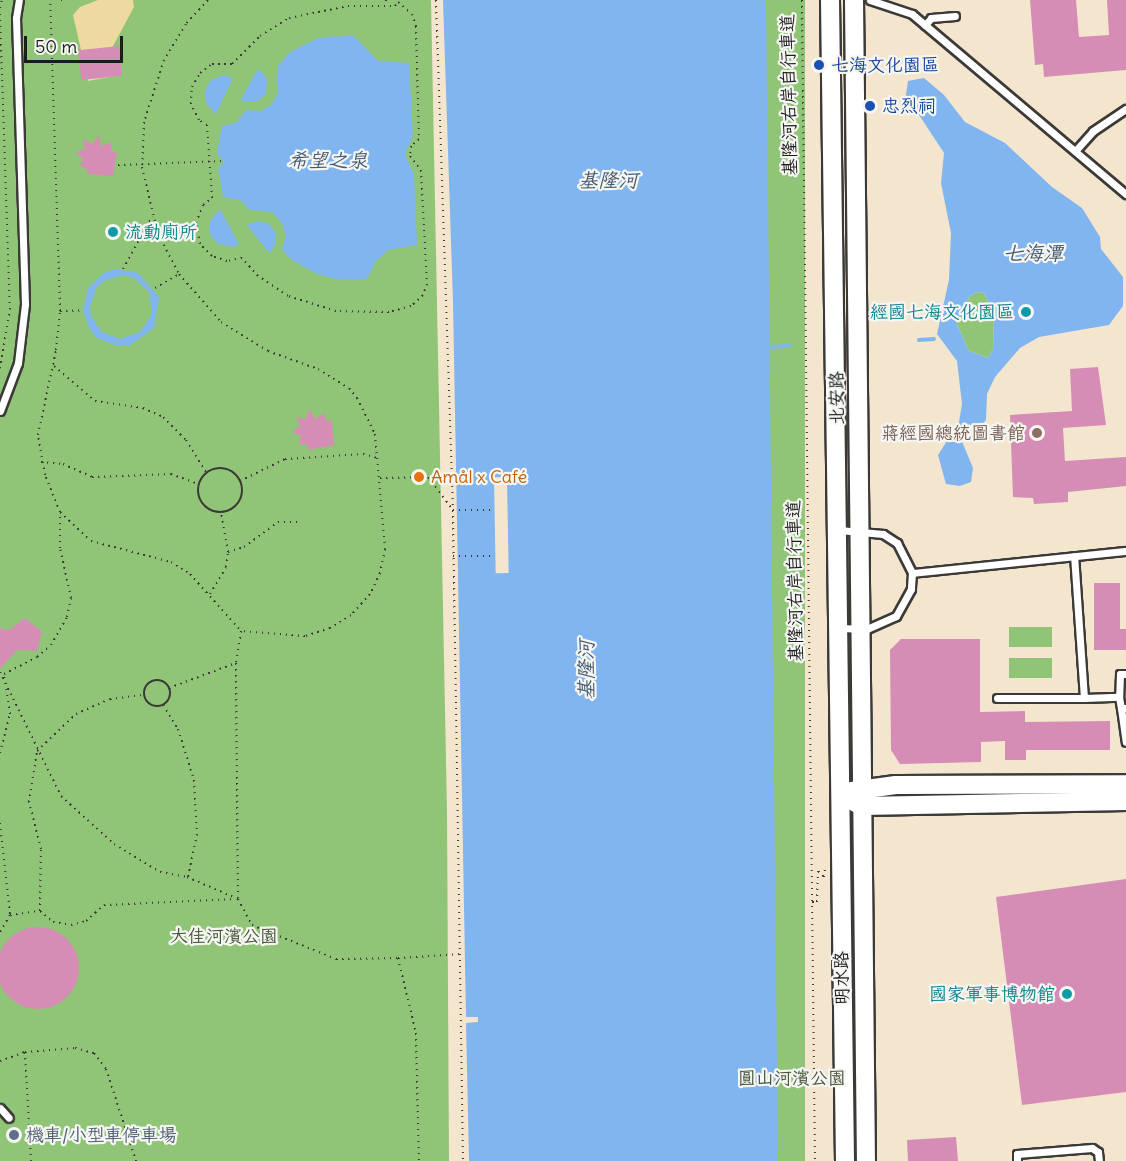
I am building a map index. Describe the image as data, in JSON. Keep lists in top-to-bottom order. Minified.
{"streets":{"main road":["北安路","明水路"],"path":["基隆河右岸自行車道"]},"crossings":[["北安路","明水路"]],"water":["希望之泉","基隆河","七海潭"],"parks":["大佳河濱公園","圓山河濱公園"],"places":["七海文化園區","忠烈祠","流動廁所","經國七海文化園區","蔣經國總統圖書館","Amål x Café","國家軍事博物館","機車/小型車停車場"],"scale_bar":"50 m"}
